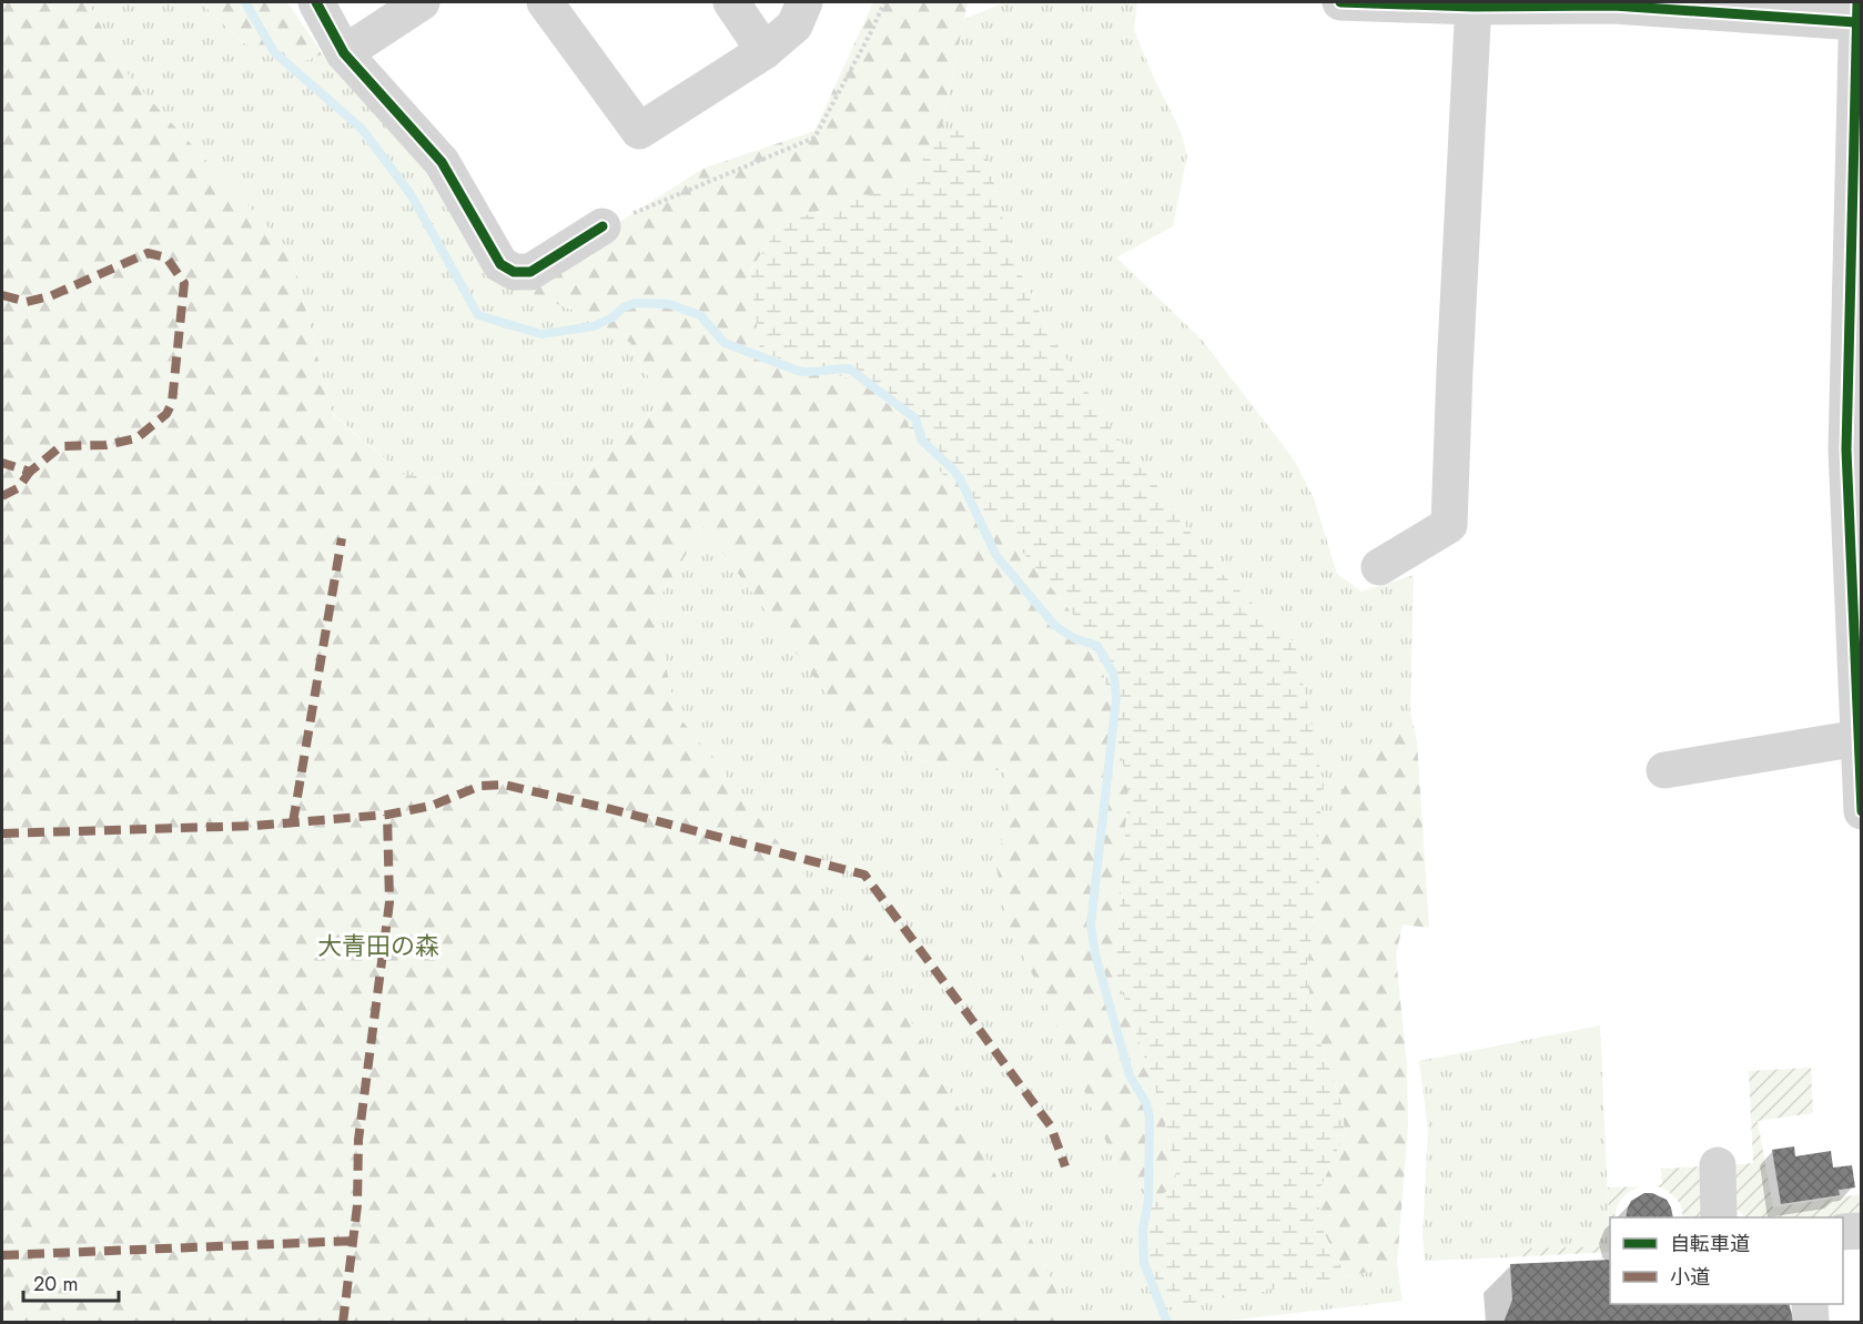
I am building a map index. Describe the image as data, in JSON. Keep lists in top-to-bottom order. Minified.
{"parks":["大青田の森"],"legend":["自転車道","小道"],"scale_bar":"20 m"}
